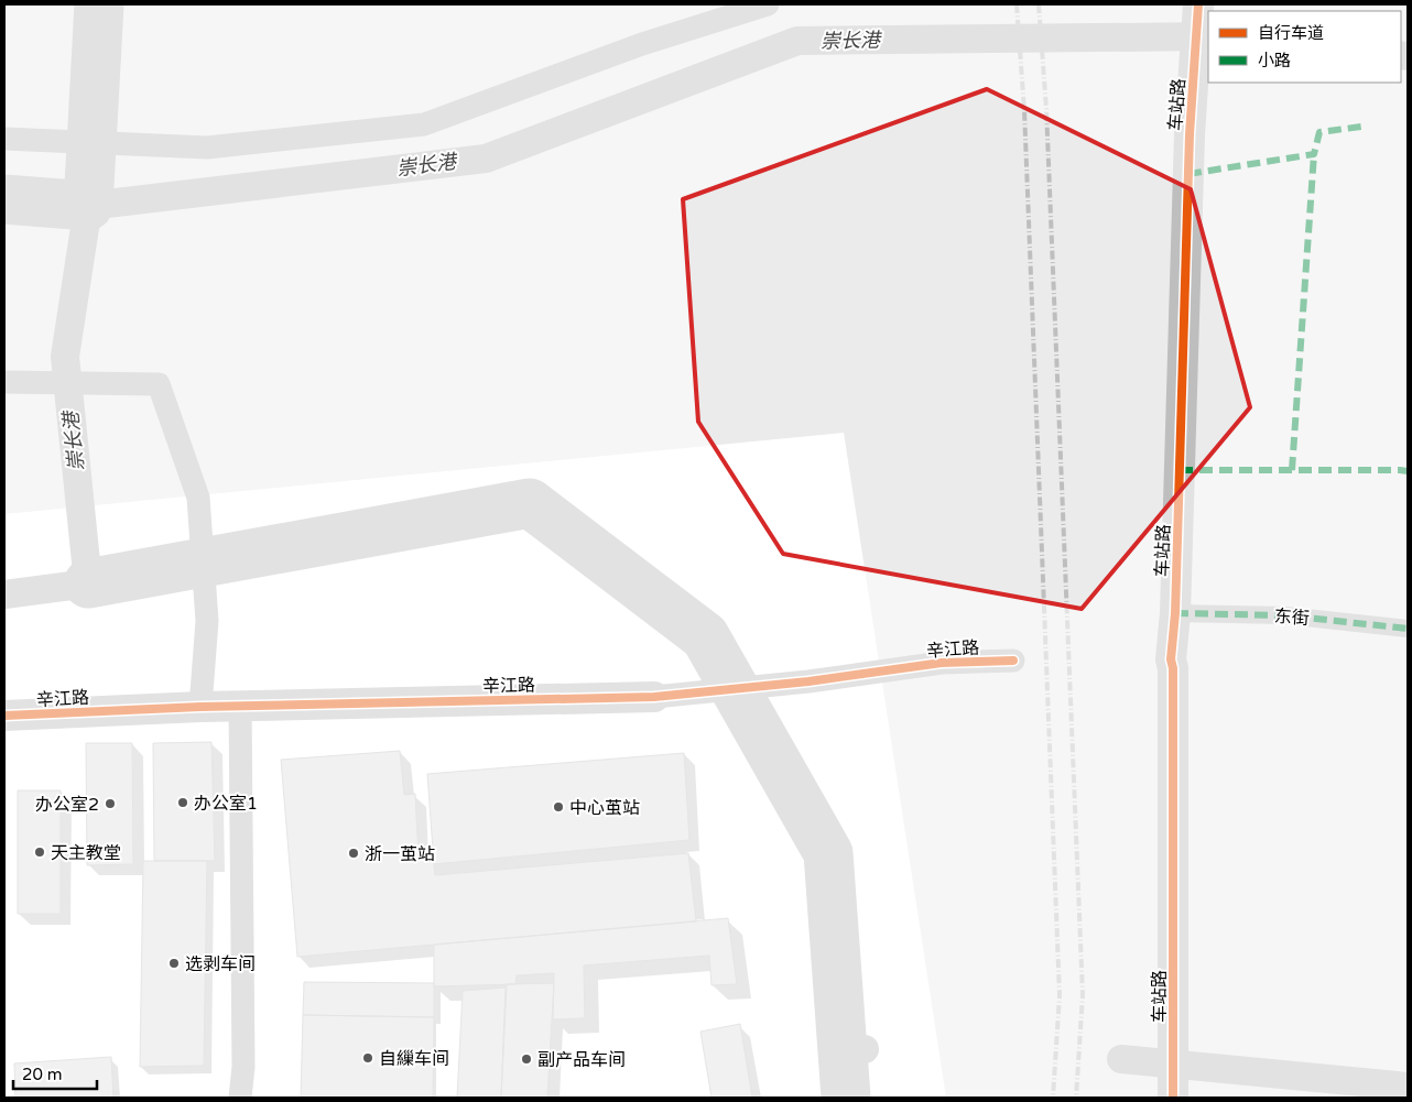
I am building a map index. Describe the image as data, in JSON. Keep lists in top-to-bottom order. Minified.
{"streets":{"street":["车站路","东街","辛江路"]},"crossings":[["车站路","东街"]],"water":["崇长港"],"places":["办公室1","办公室2","中心茧站","天主教堂","浙一茧站","选剥车间","自繅车间","副产品车间"],"legend":["自行车道","小路"],"scale_bar":"20 m"}
